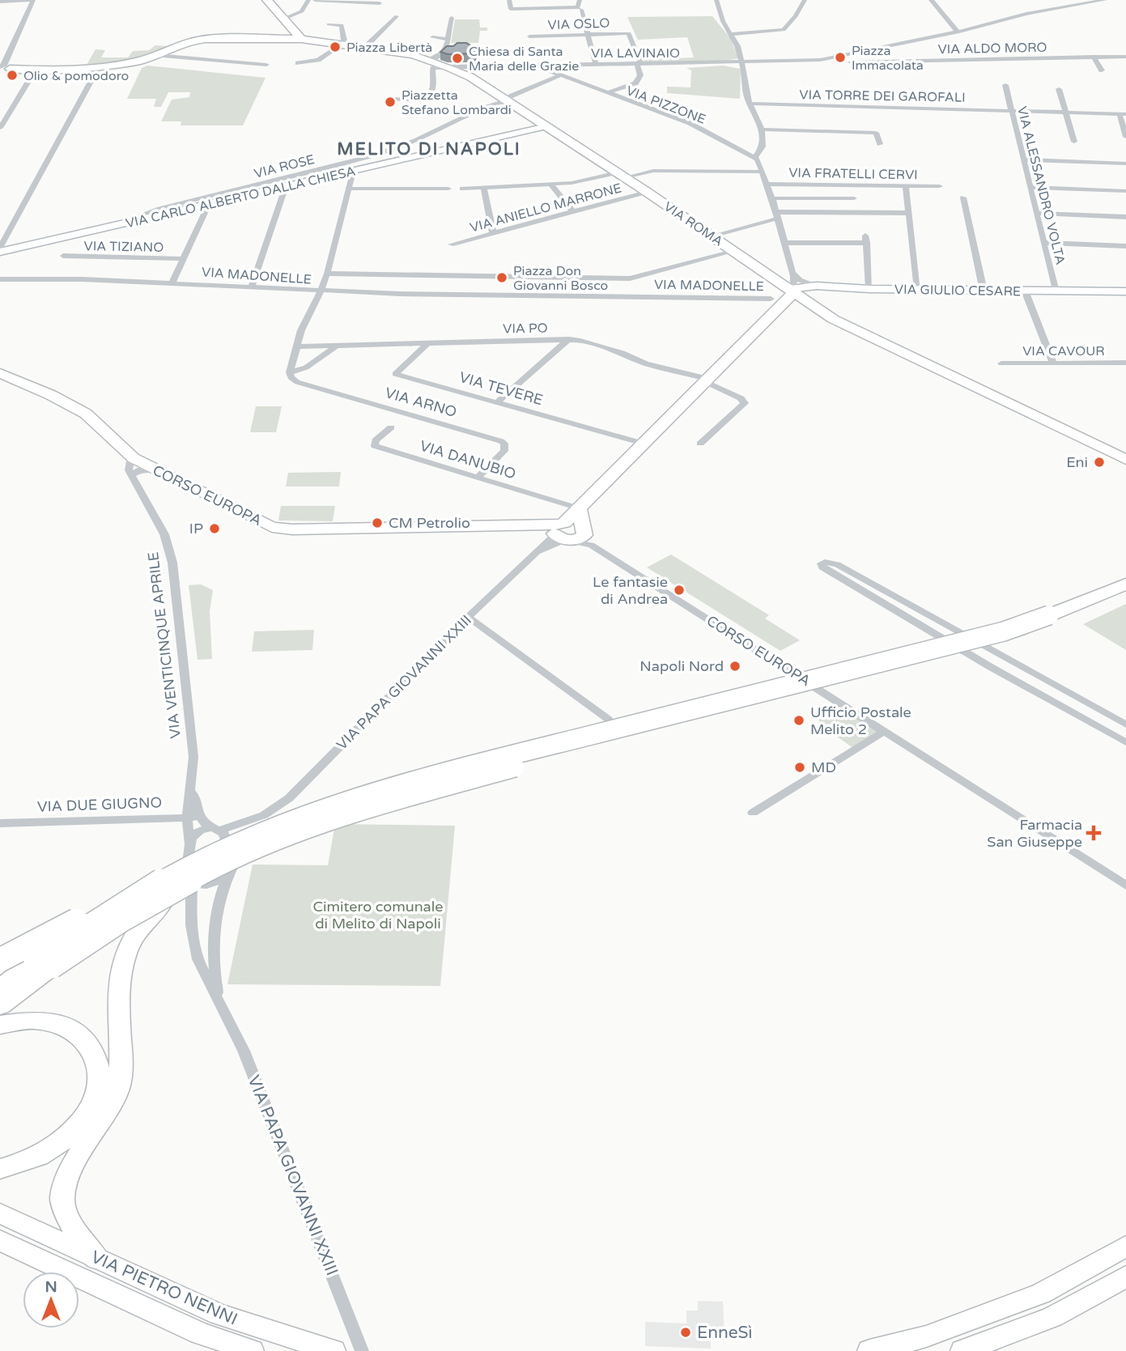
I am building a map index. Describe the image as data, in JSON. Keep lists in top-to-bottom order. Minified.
{"streets":{"main road":["VIA ROMA","CORSO EUROPA","VIA PIETRO NENNI"],"street":["VIA OSLO","VIA ALDO MORO","VIA LAVINAIO","VIA TORRE DEI GAROFALI","VIA PIZZONE","VIA ROSE","VIA FRATELLI CERVI","VIA ALESSANDRO VOLTA","VIA CARLO ALBERTO DALLA CHIESA","VIA ANIELLO MARRONE","VIA TIZIANO","VIA MADONELLE","VIA GIULIO CESARE","VIA PO","VIA CAVOUR","VIA TEVERE","VIA ARNO","VIA DANUBIO","VIA VENTICINQUE APRILE","VIA PAPA GIOVANNI XXIII","VIA DUE GIUGNO"]},"crossings":[["VIA OSLO","VIA LAVINAIO"],["VIA LAVINAIO","VIA PIZZONE"],["VIA LAVINAIO","VIA ROMA"],["VIA TORRE DEI GAROFALI","VIA ALESSANDRO VOLTA"],["VIA PIZZONE","VIA ROSE"],["VIA ROSE","VIA CARLO ALBERTO DALLA CHIESA"],["VIA ROSE","VIA ROMA"],["VIA ALESSANDRO VOLTA","VIA GIULIO CESARE"],["VIA CARLO ALBERTO DALLA CHIESA","VIA ROMA"],["VIA ANIELLO MARRONE","VIA ROMA"],["VIA ROMA","VIA GIULIO CESARE"],["VIA PO","VIA TEVERE"],["VIA ARNO","VIA DANUBIO"],["CORSO EUROPA","VIA VENTICINQUE APRILE"],["CORSO EUROPA","VIA PAPA GIOVANNI XXIII"],["VIA VENTICINQUE APRILE","VIA PAPA GIOVANNI XXIII"],["VIA VENTICINQUE APRILE","VIA DUE GIUGNO"]],"districts":["MELITO DI NAPOLI"],"parks":["Cimitero comunale di Melito di Napoli"],"places":{"other":["Piazza Libertà","Piazza Immacolata","Chiesa di Santa Maria delle Grazie","Olio & pomodoro","Piazzetta Stefano Lombardi","Piazza Don Giovanni Bosco","Eni","CM Petrolio","IP","Le fantasie di Andrea","Napoli Nord","Ufficio Postale Melito 2","MD","EnneSì"],"health":["Farmacia San Giuseppe"]},"north":"top"}
